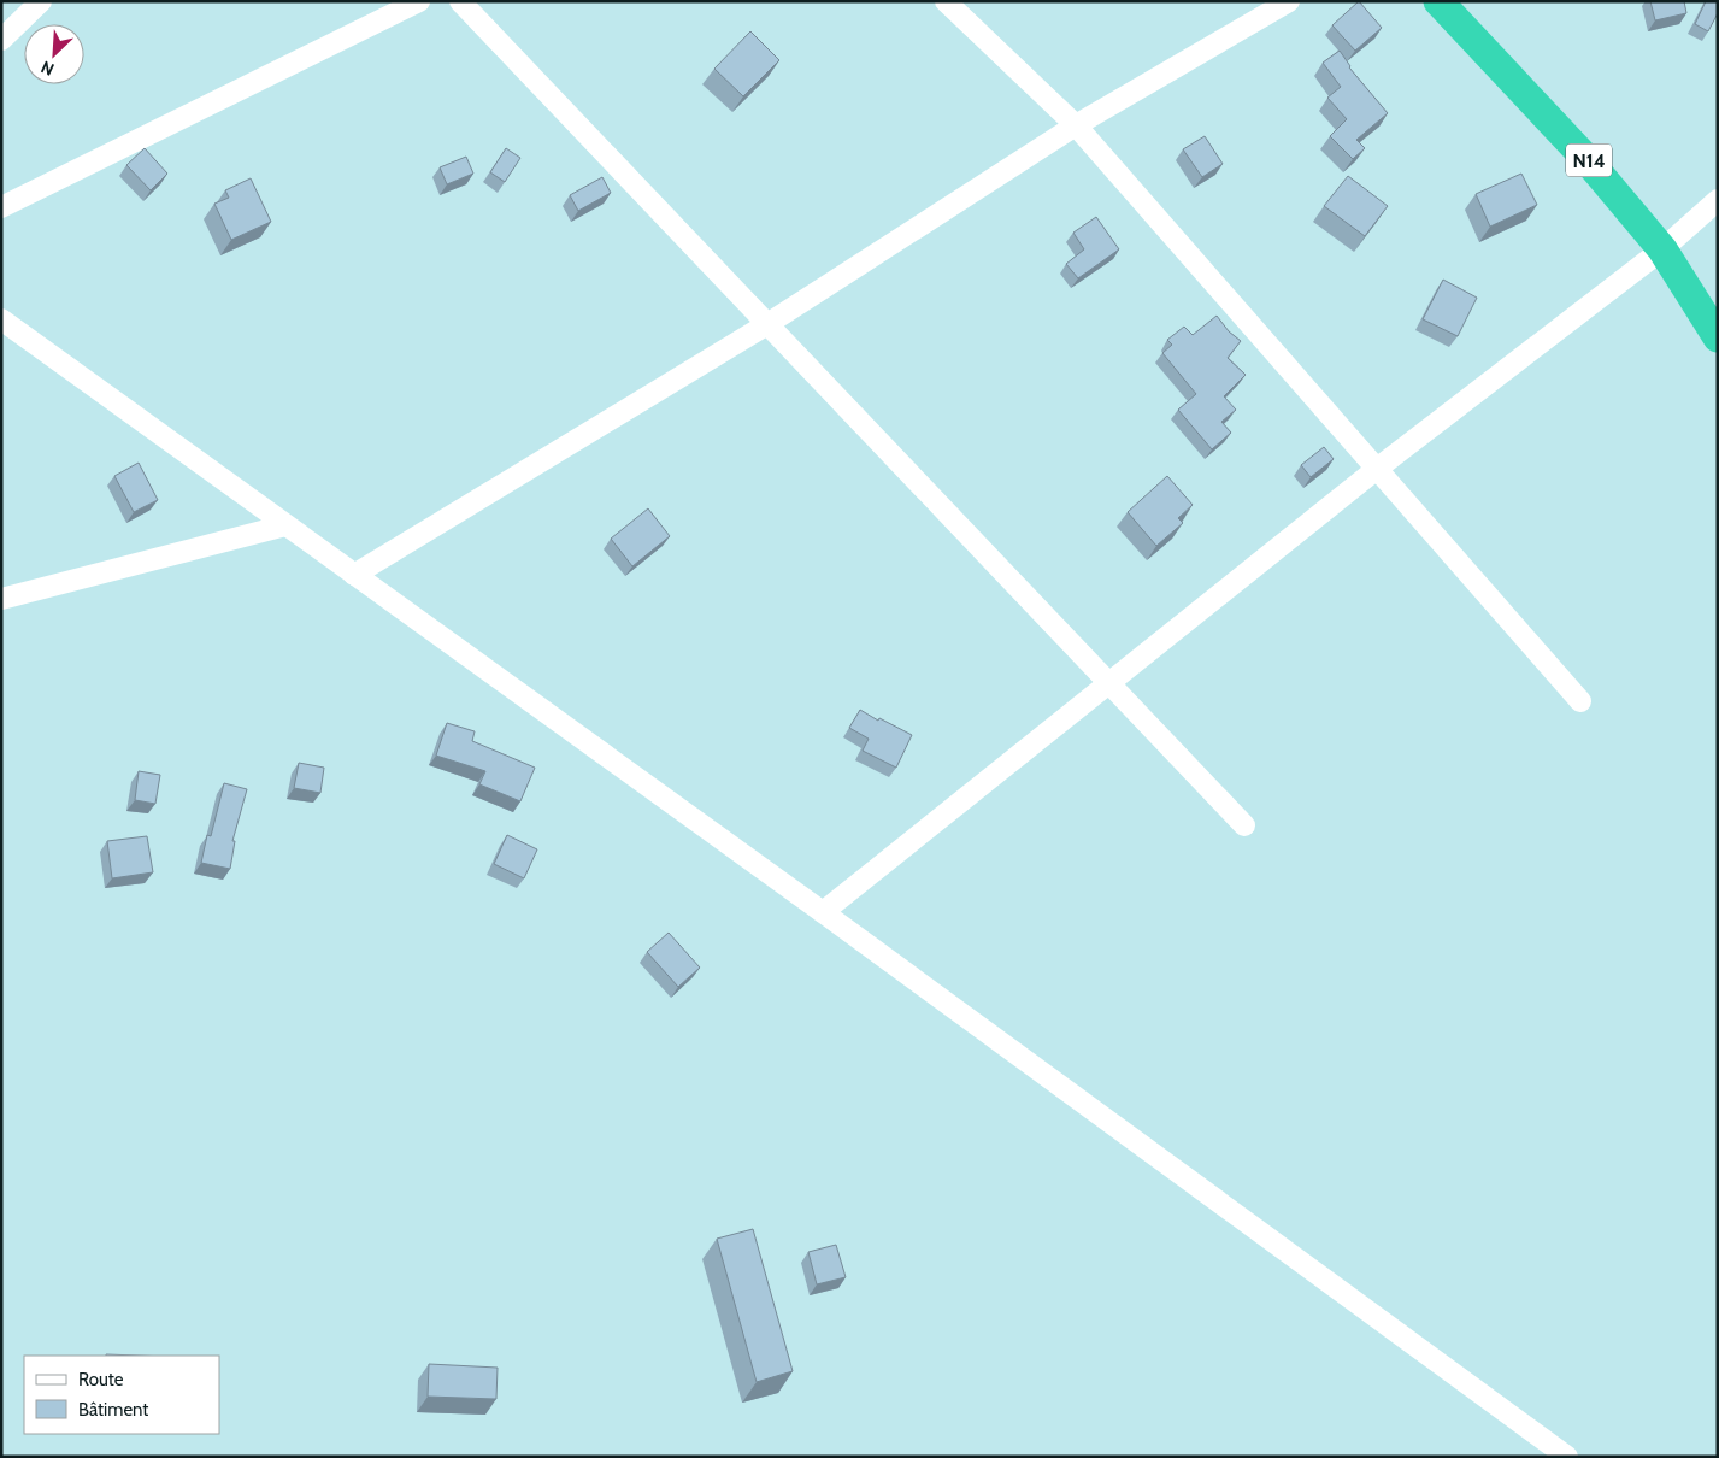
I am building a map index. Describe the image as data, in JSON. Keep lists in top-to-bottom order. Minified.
{"streets":{"highway":["N14"]},"legend":["Route","Bâtiment"],"north":"bottom left"}
